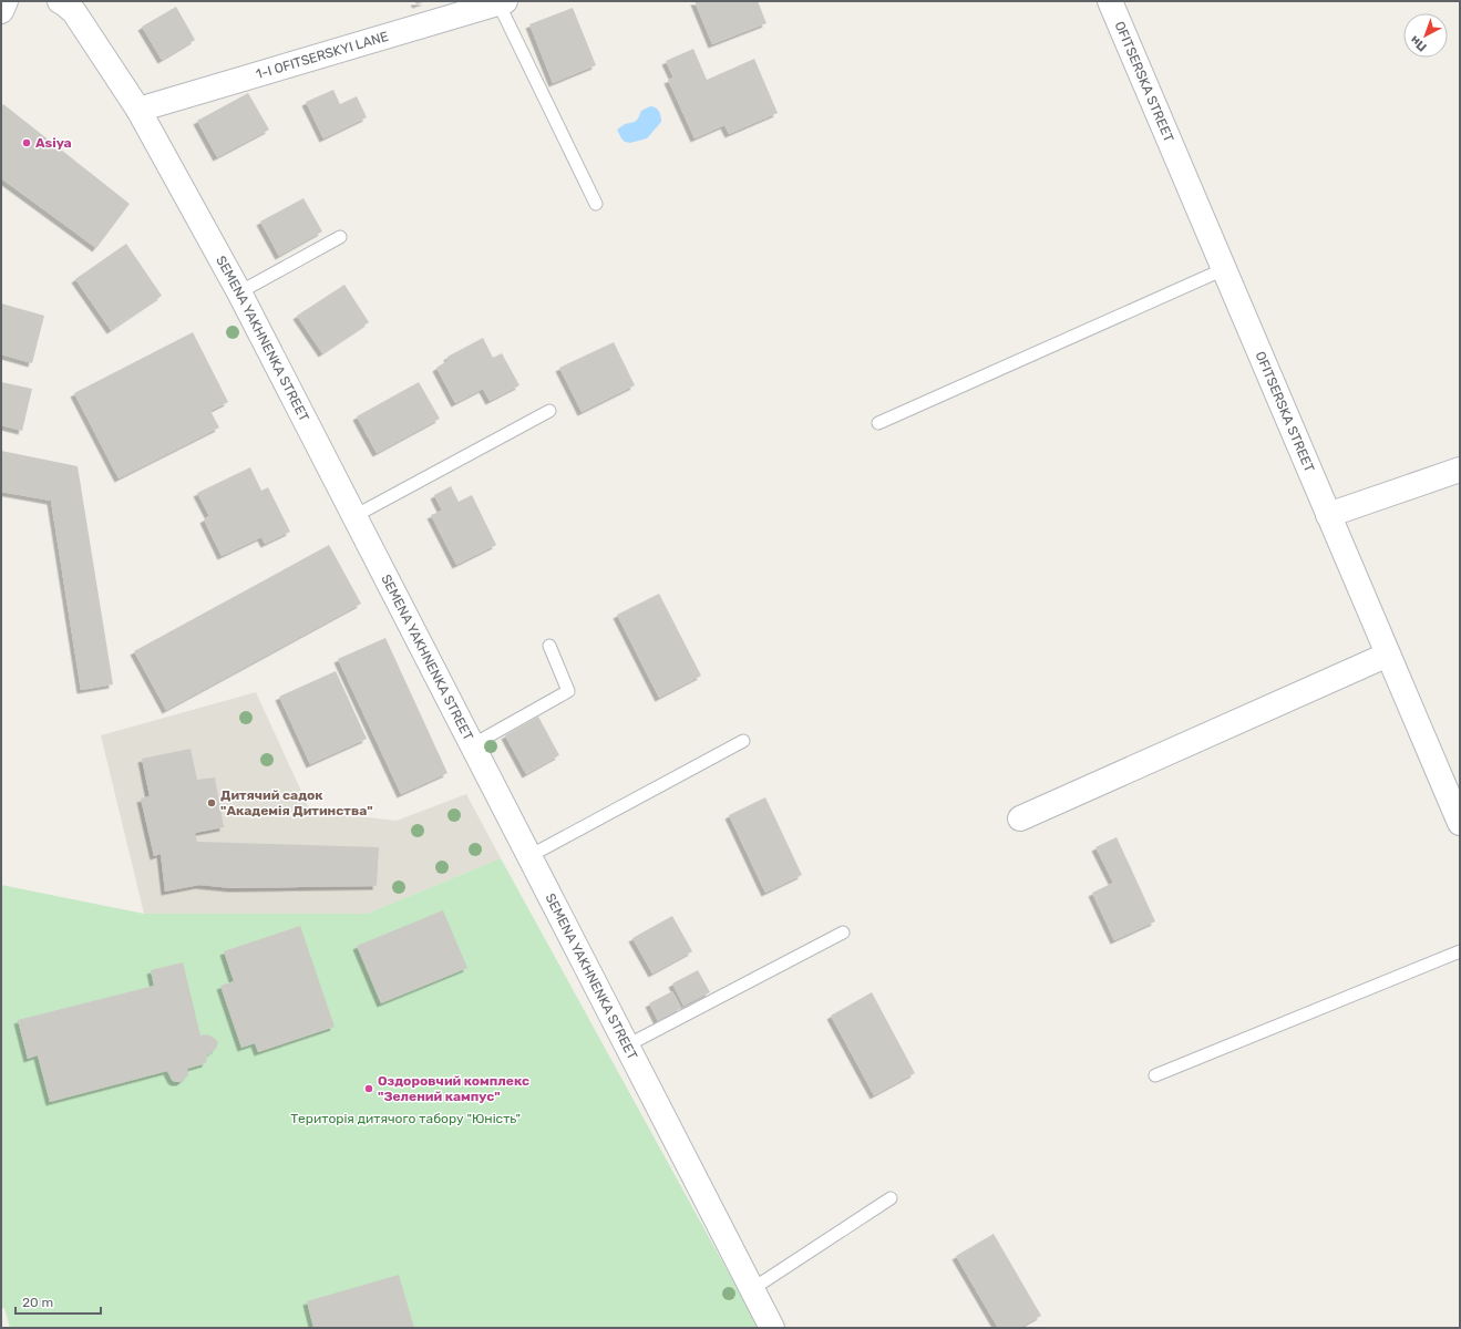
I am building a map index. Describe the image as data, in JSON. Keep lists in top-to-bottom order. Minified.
{"streets":{"street":["1-I OFITSERSKYI LANE","OFITSERSKA STREET","SEMENA YAKHNENKA STREET"]},"crossings":[["1-I OFITSERSKYI LANE","SEMENA YAKHNENKA STREET"]],"parks":["Територія дитячого табору \"Юність\""],"places":["Asiya","Дитячий садок \"Академія Дитинства\"","Оздоровчий комплекс \"Зелений кампус\""],"scale_bar":"20 m","north":"bottom left"}
